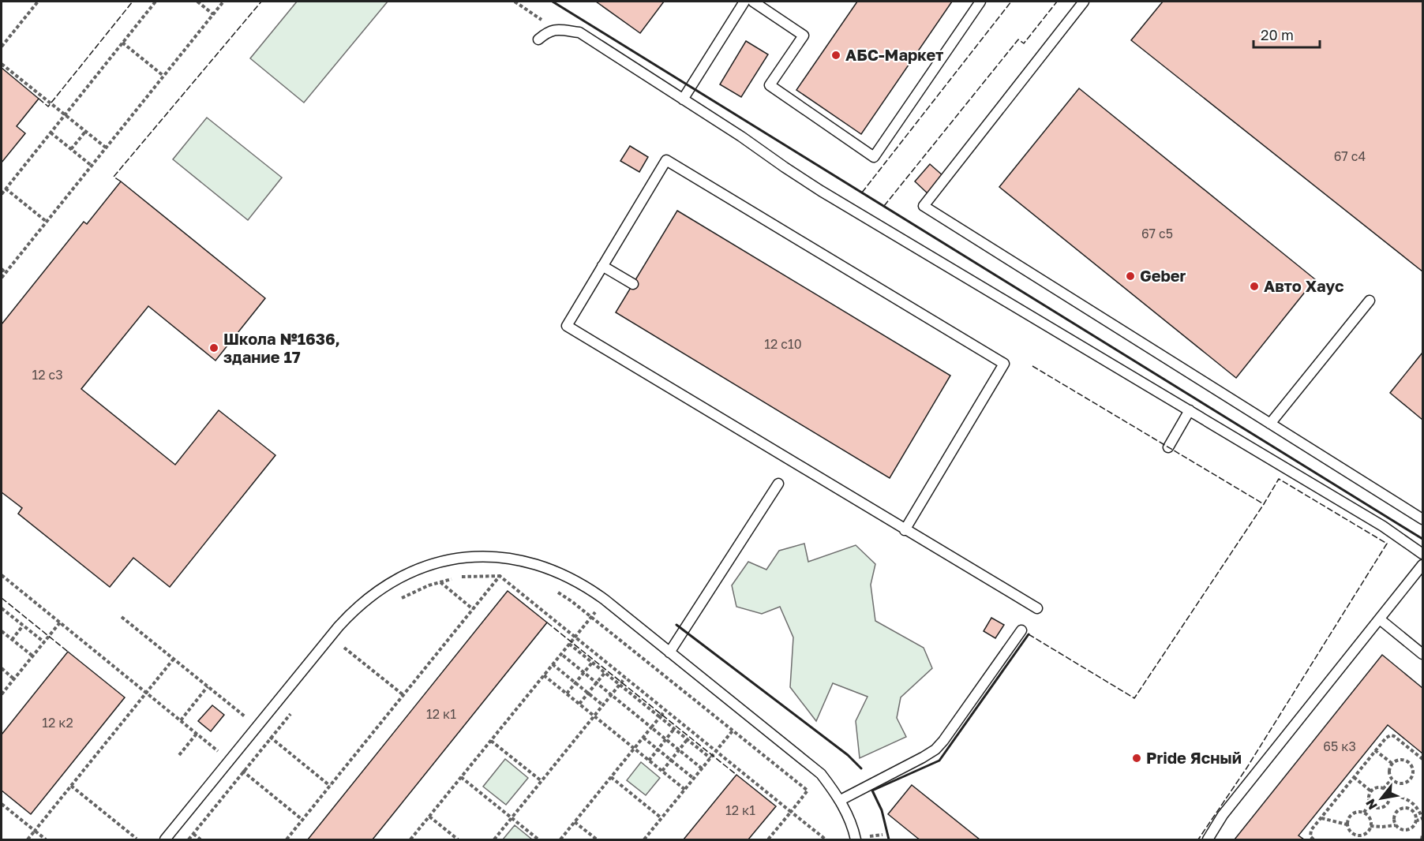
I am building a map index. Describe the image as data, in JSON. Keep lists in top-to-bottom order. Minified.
{"places":["АБС-Маркет","Geber","Авто Хаус","Школа №1636, здание 17","Pride Ясный"],"house_numbers":["67 с4","67 с5","12 с10","12 с3","12 к1","12 к2","65 к3","12 к1"],"scale_bar":"20 m","north":"bottom left"}
